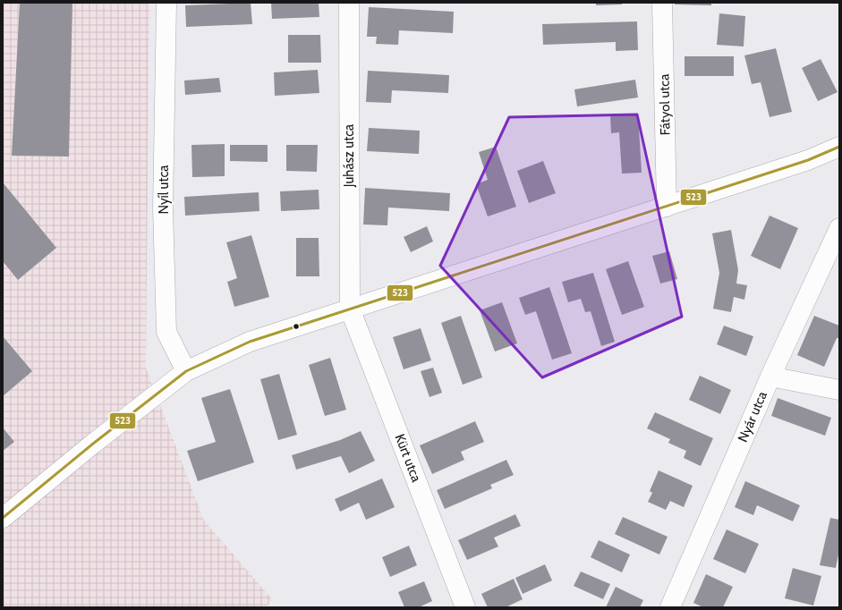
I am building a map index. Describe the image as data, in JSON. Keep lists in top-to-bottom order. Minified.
{"streets":{"street":["Fátyol utca","Juhász utca","Nyíl utca","Nyár utca","Kürt utca"]},"crossings":[["Juhász utca","Kürt utca"]],"lines":["transit line 523"]}
